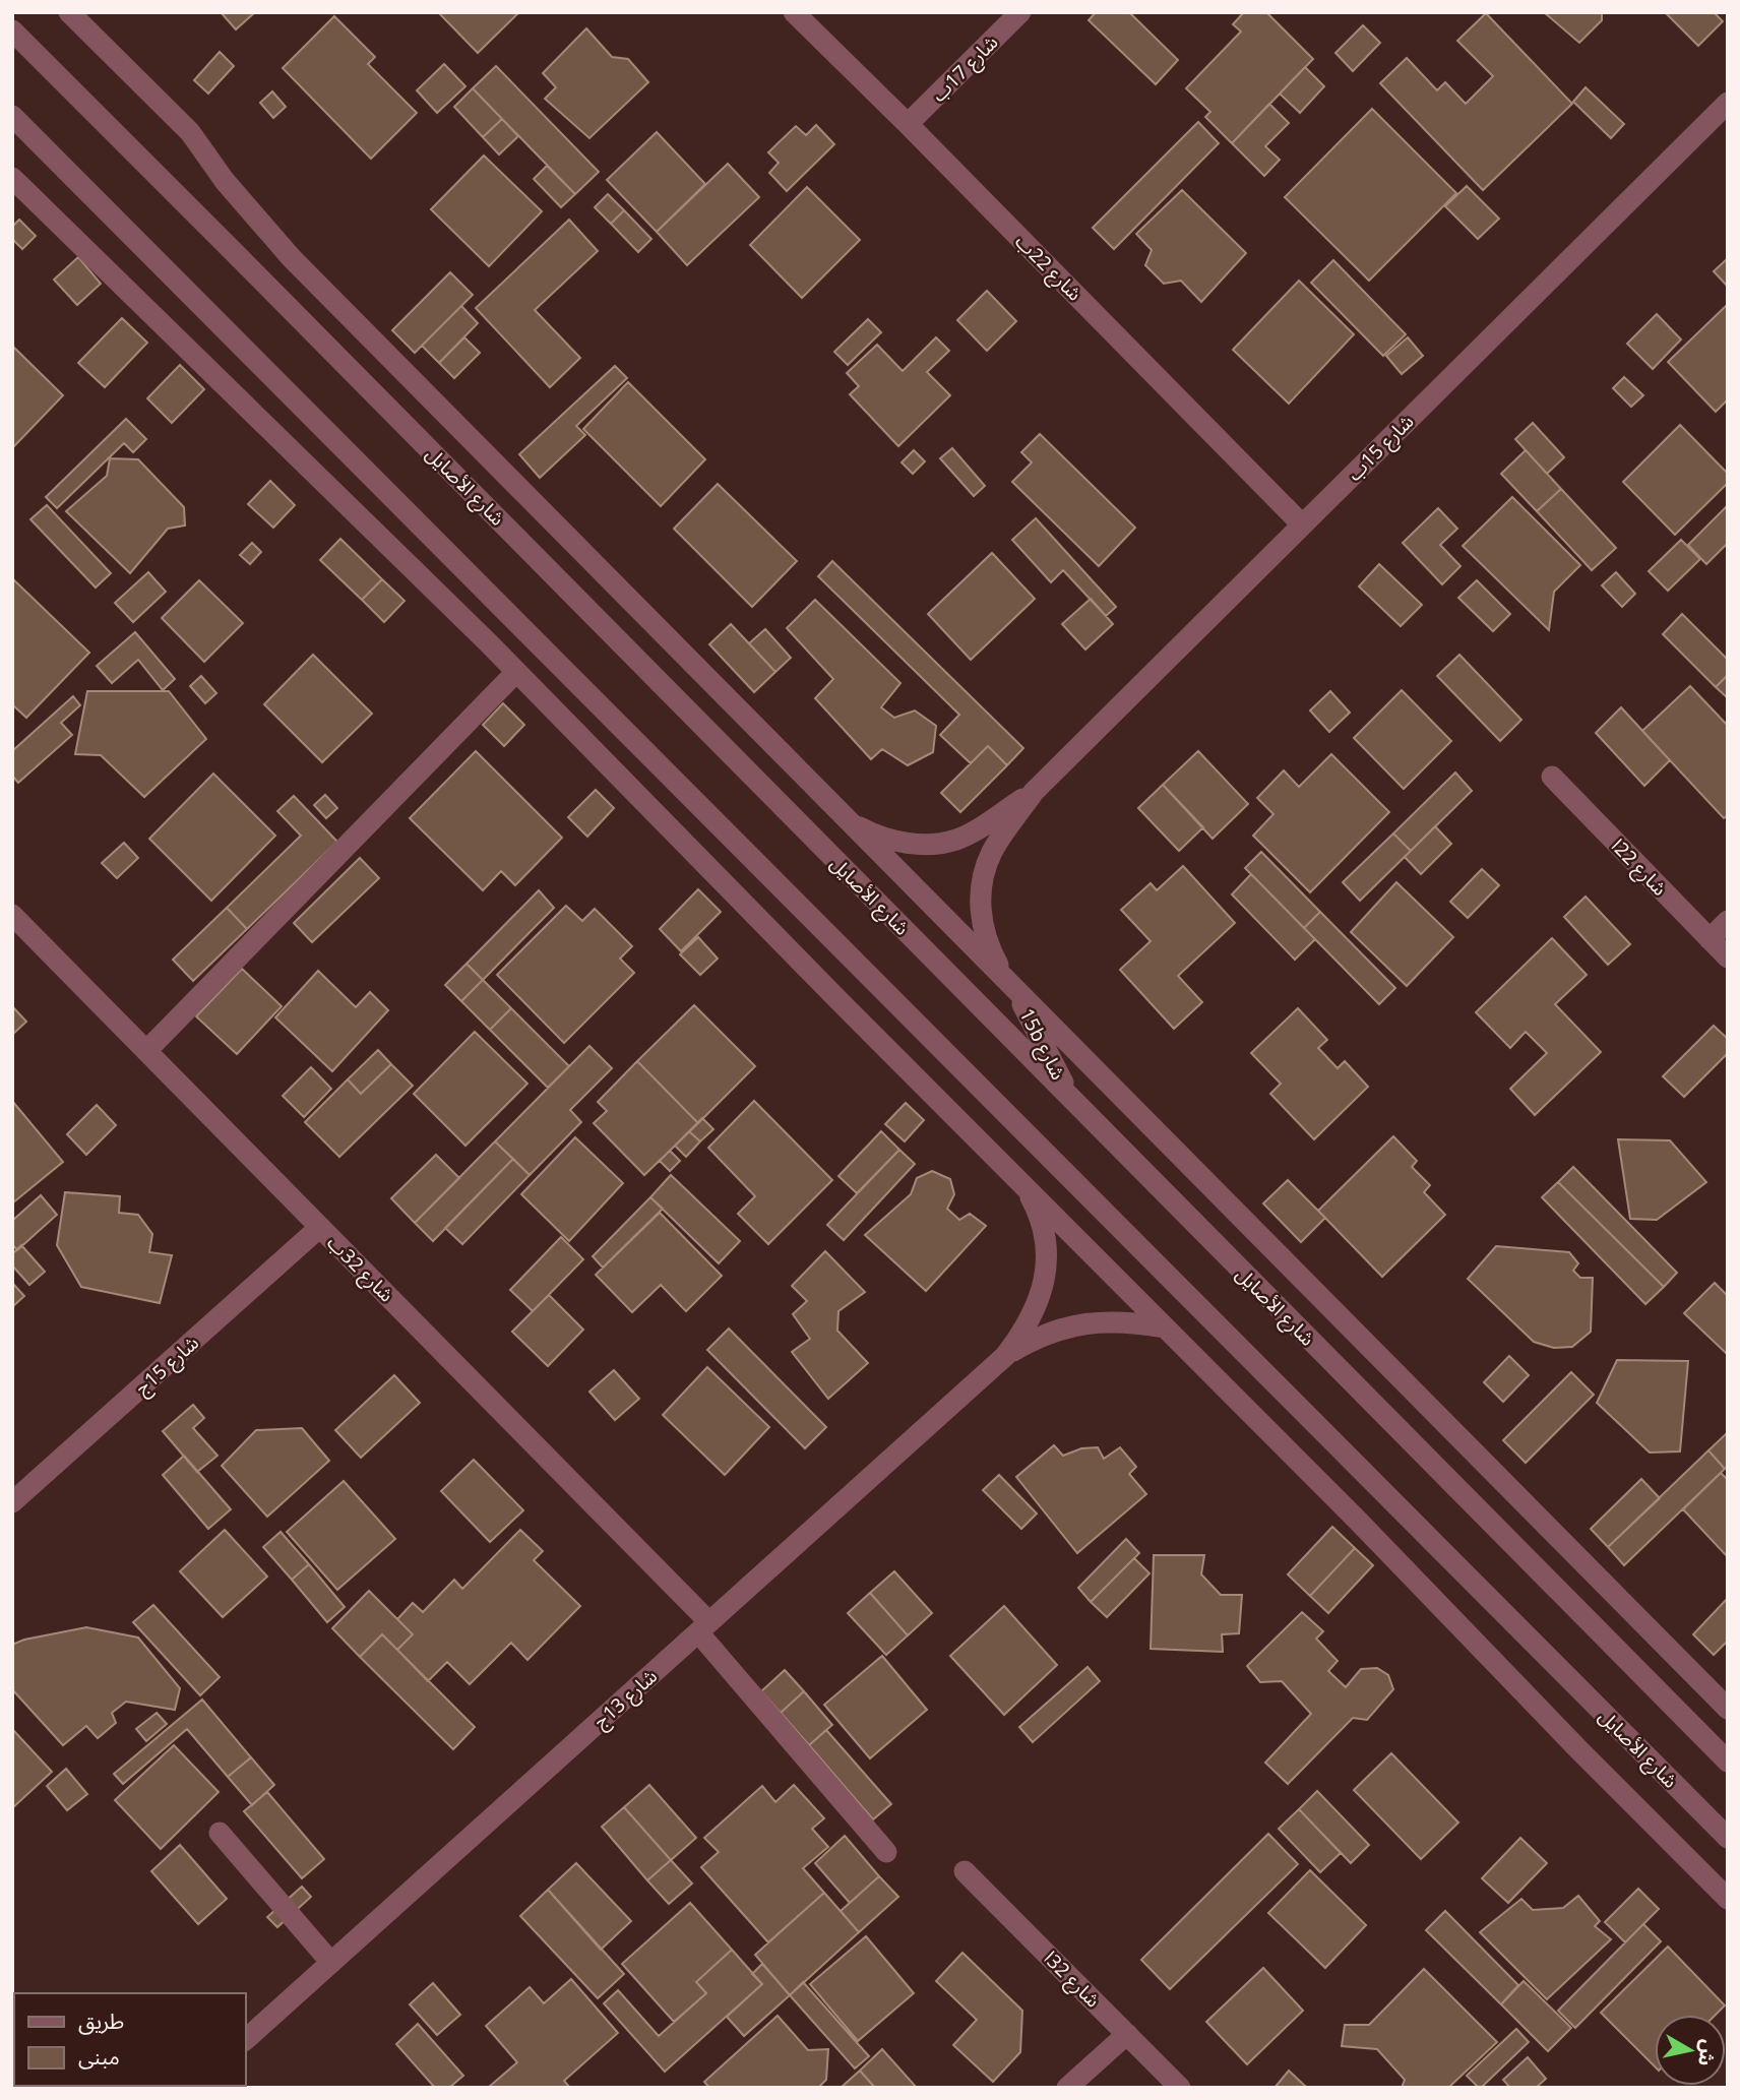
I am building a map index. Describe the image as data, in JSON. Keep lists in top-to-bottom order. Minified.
{"streets":{"street":["شارع 17ب","شارع 22ب","شارع 15ب","شارع الأصايل","شارع 22ا","15b شارع","شارع 32ب","شارع 15ج","شارع 13ج","شارع 32ا"]},"crossings":[["شارع 17ب","شارع 22ب"],["شارع 22ب","شارع 15ب"],["شارع 15ب","15b شارع"],["شارع الأصايل","15b شارع"],["شارع 32ب","شارع 15ج"],["شارع 32ب","شارع 13ج"]],"legend":["طريق","مبنى"],"north":"right"}
